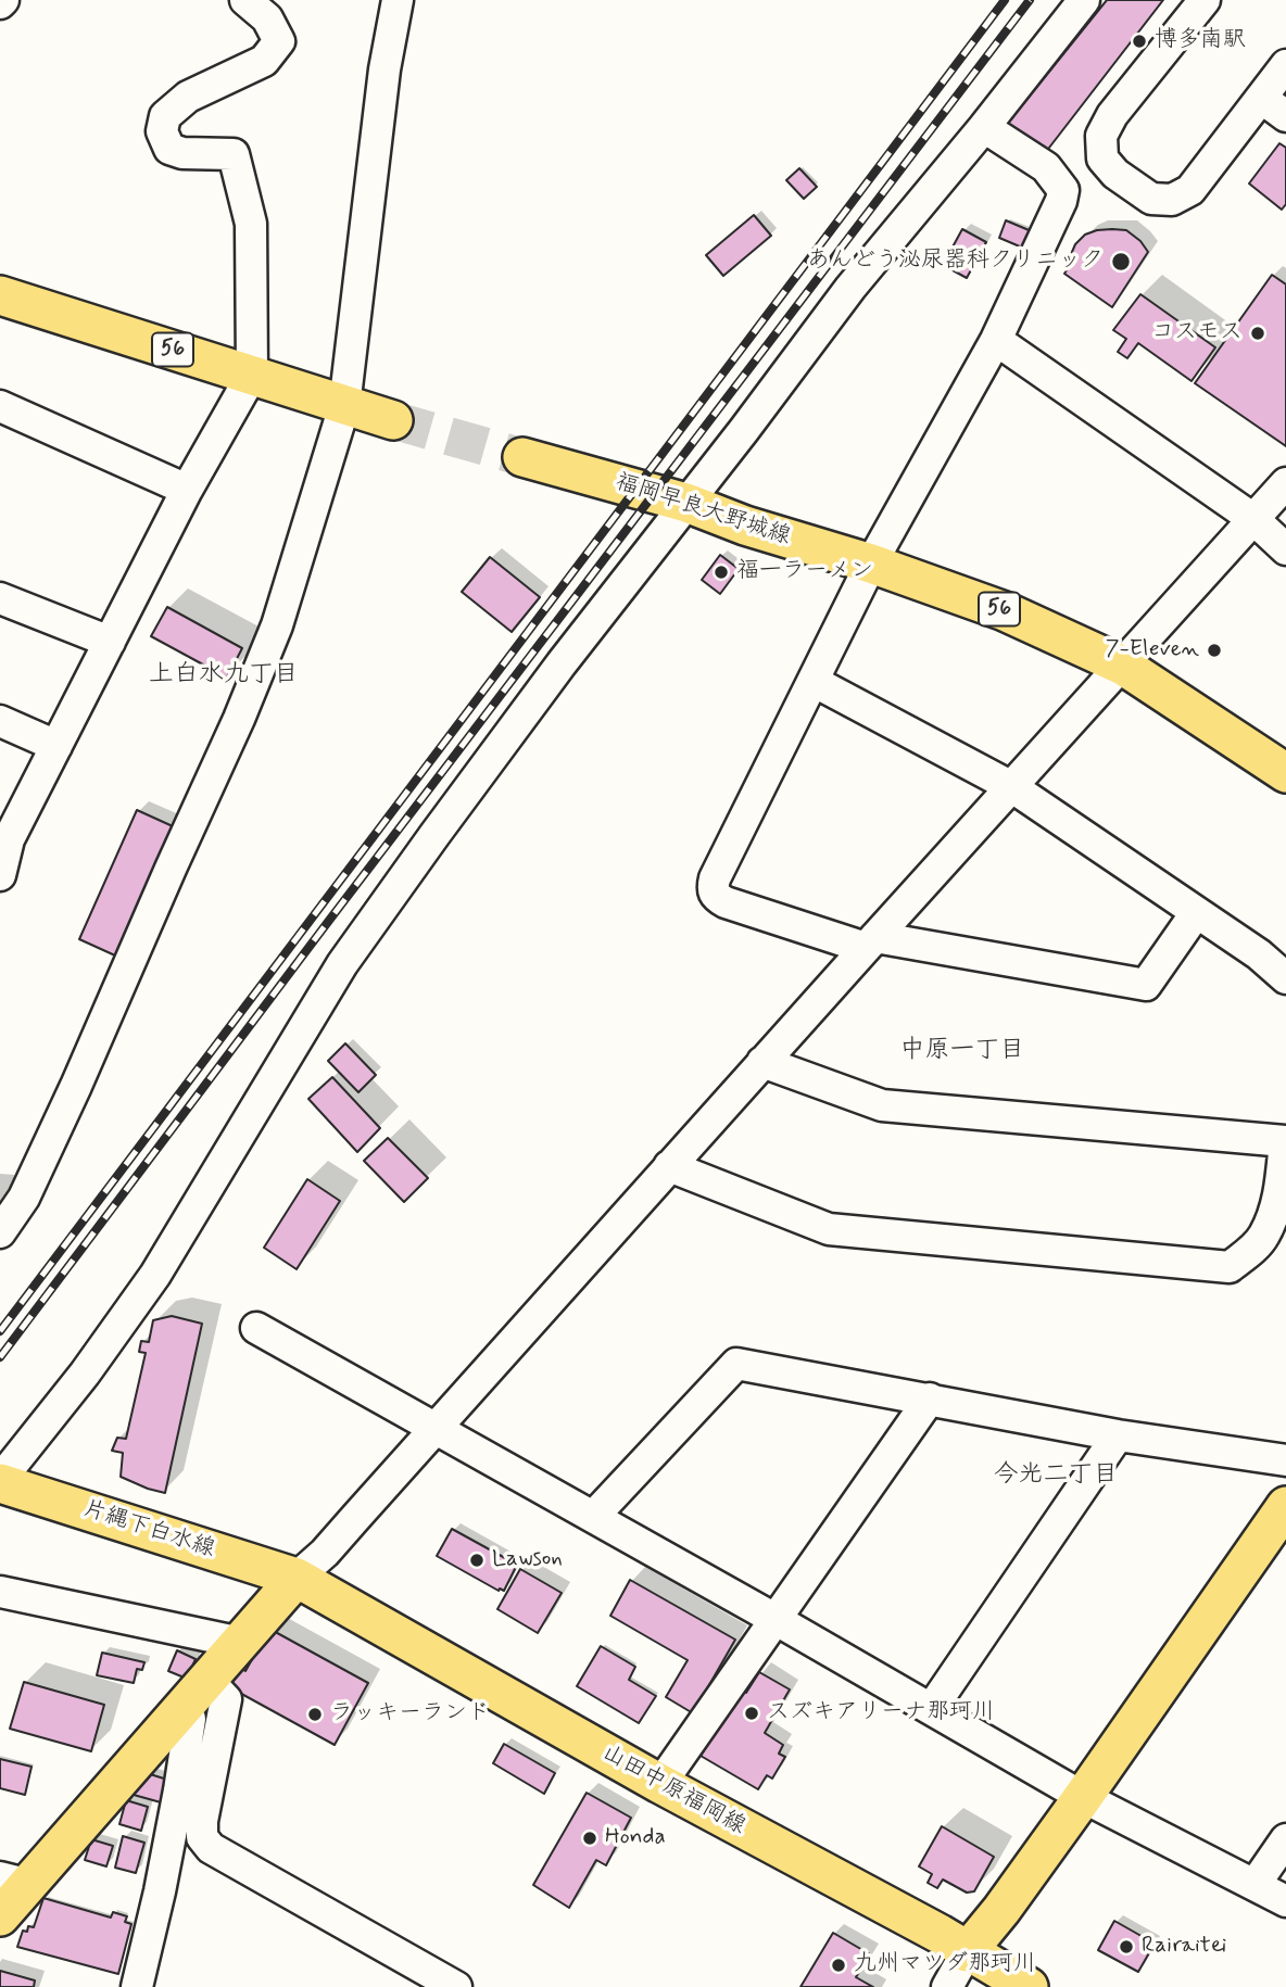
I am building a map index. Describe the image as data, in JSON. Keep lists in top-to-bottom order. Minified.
{"streets":{"main road":["56","福岡早良大野城線","片縄下白水線","山田中原福岡線"]},"crossings":[["片縄下白水線","山田中原福岡線"]],"districts":["上白水九丁目","中原一丁目","今光二丁目"],"places":["博多南駅","あんどう泌尿器科クリニック","コスモス","福一ラーメン","7-Eleven","Lawson","スズキアリーナ那珂川","ラッキーランド","Honda","Rairaitei","九州マツダ那珂川"]}
